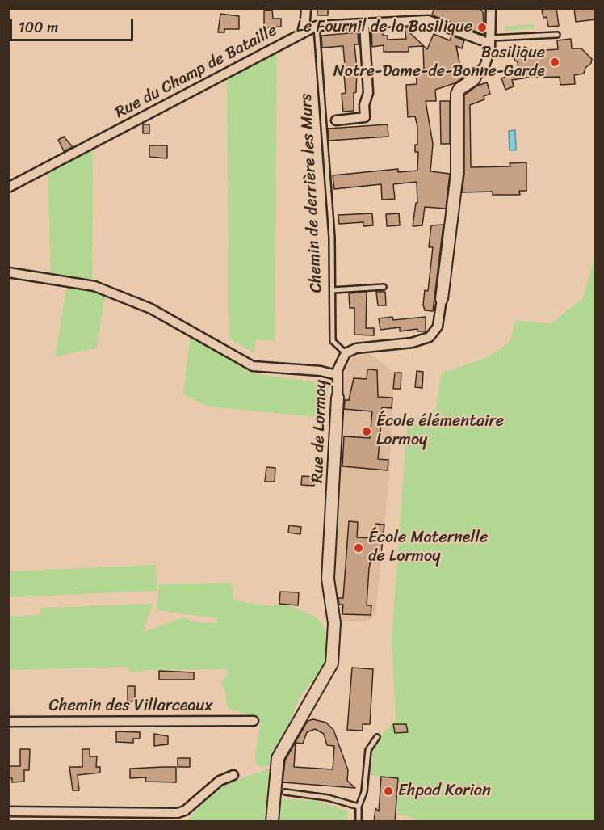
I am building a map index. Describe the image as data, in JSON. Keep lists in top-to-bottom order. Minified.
{"streets":{"street":["Rue du Champ de Bataille","Rue de Lormoy","Chemin des Villarceaux"],"lane":["Chemin de derrière les Murs"]},"crossings":[["Rue du Champ de Bataille","Chemin de derrière les Murs"],["Chemin de derrière les Murs","Rue de Lormoy"]],"places":["Le Fournil de la Basilique","Basilique Notre-Dame-de-Bonne-Garde","École élémentaire Lormoy","École Maternelle de Lormoy","Ehpad Korian"],"scale_bar":"100 m"}
